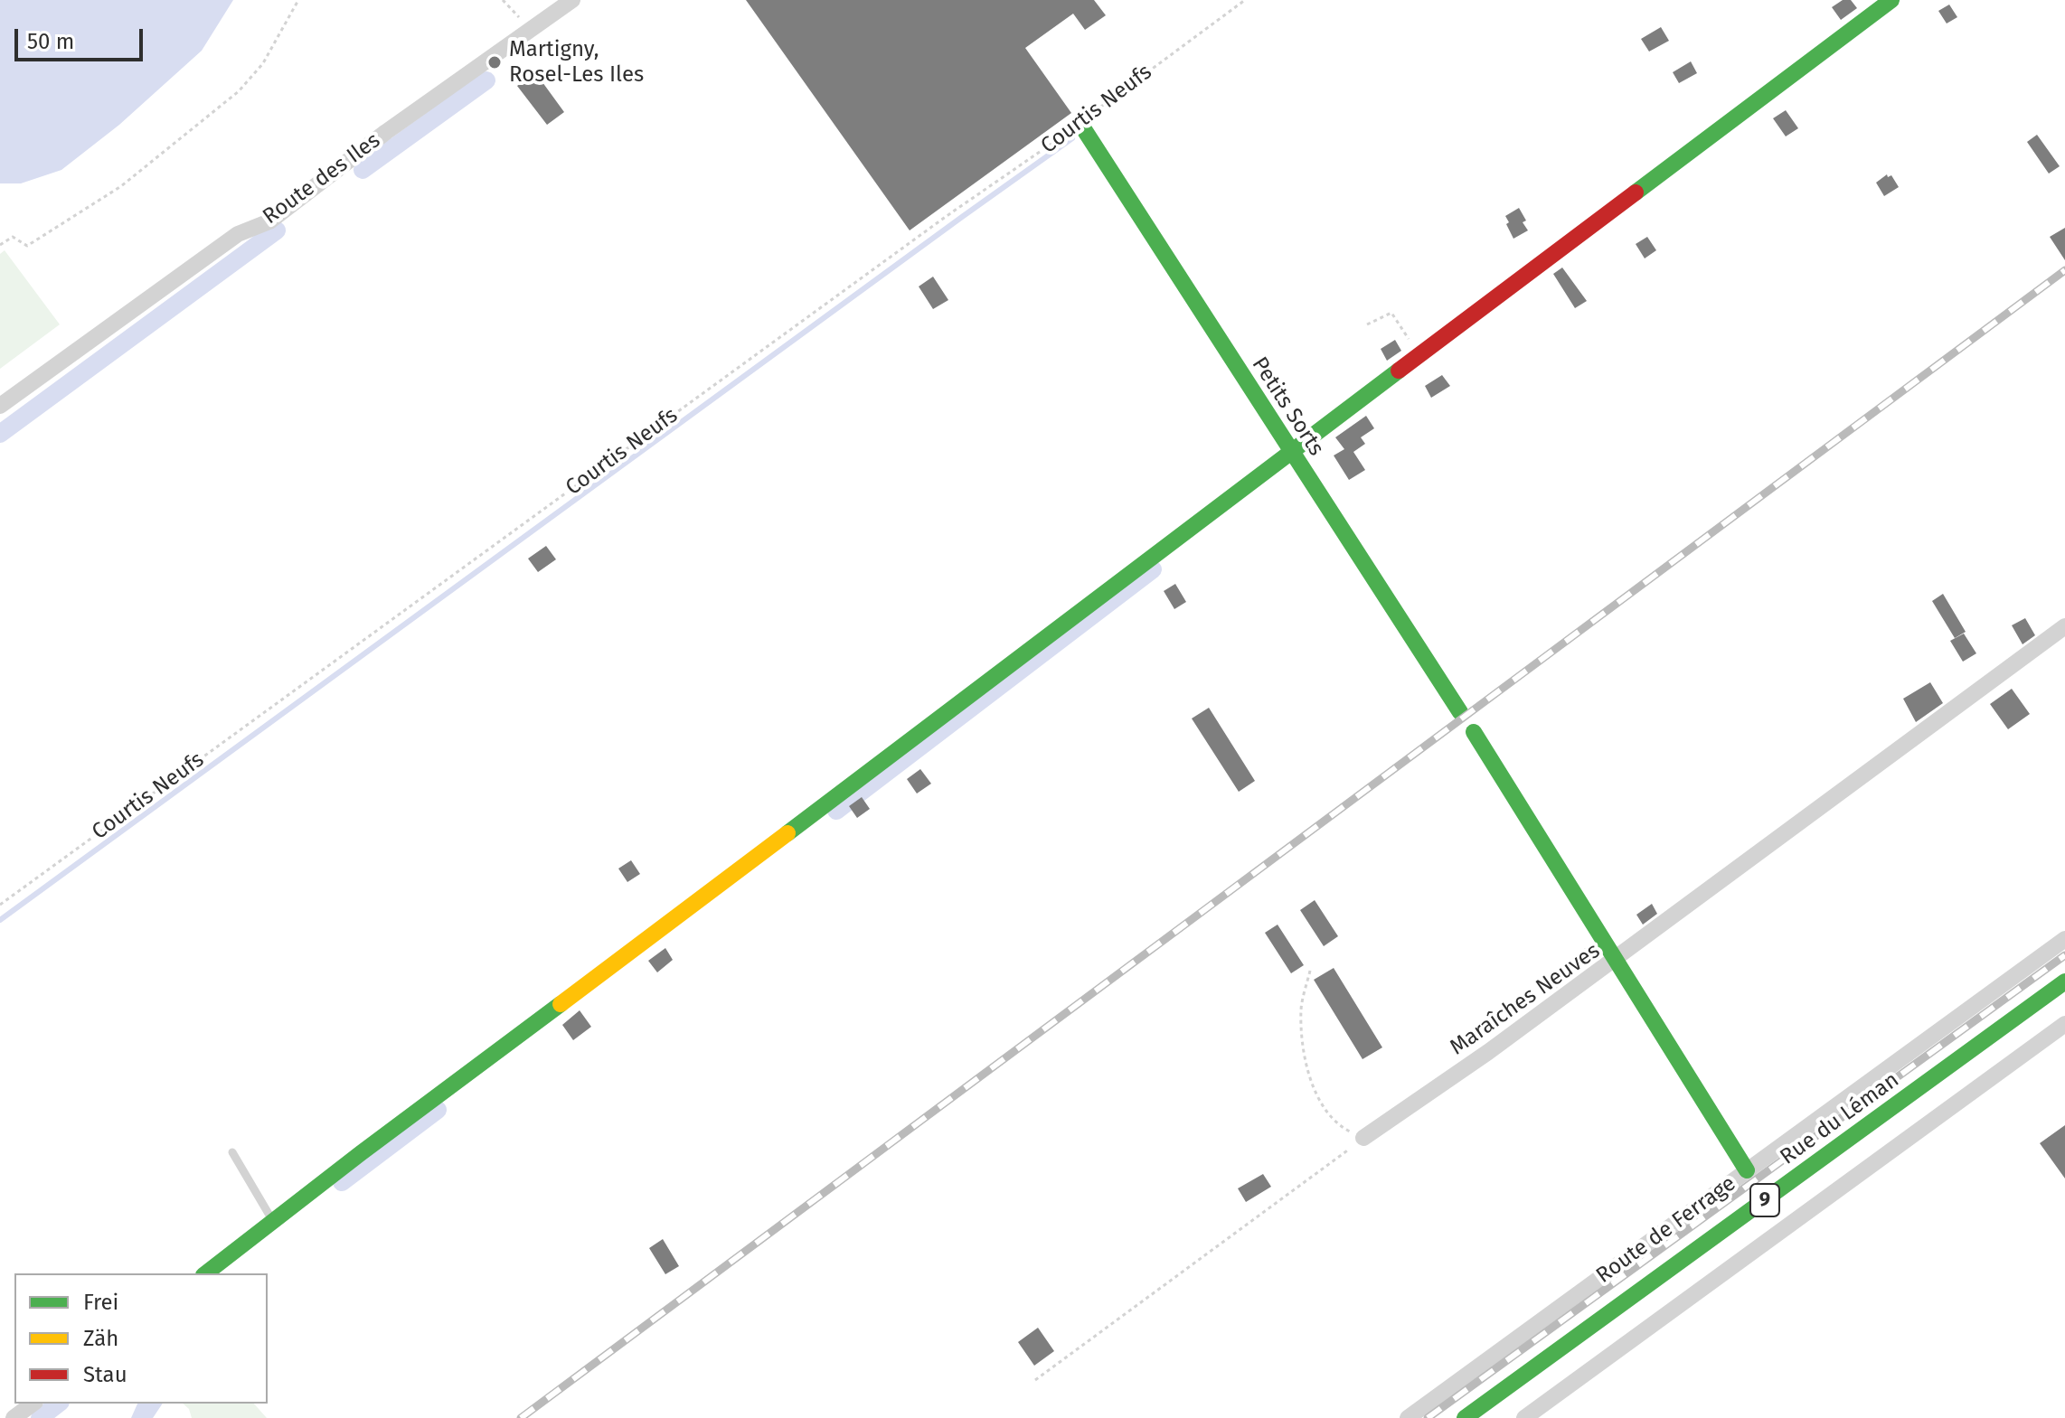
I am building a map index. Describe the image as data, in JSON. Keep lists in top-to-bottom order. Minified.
{"streets":{"street":["Route des Iles","Petits Sorts","Maraîches Neuves","Rue du Léman","9","Route de Ferrage"],"path":["Courtis Neufs"]},"crossings":[["Courtis Neufs","Petits Sorts"],["Maraîches Neuves","Route de Ferrage"]],"places":["Martigny, Rosel-Les Iles"],"legend":["Frei","Zäh","Stau"],"scale_bar":"50 m"}
